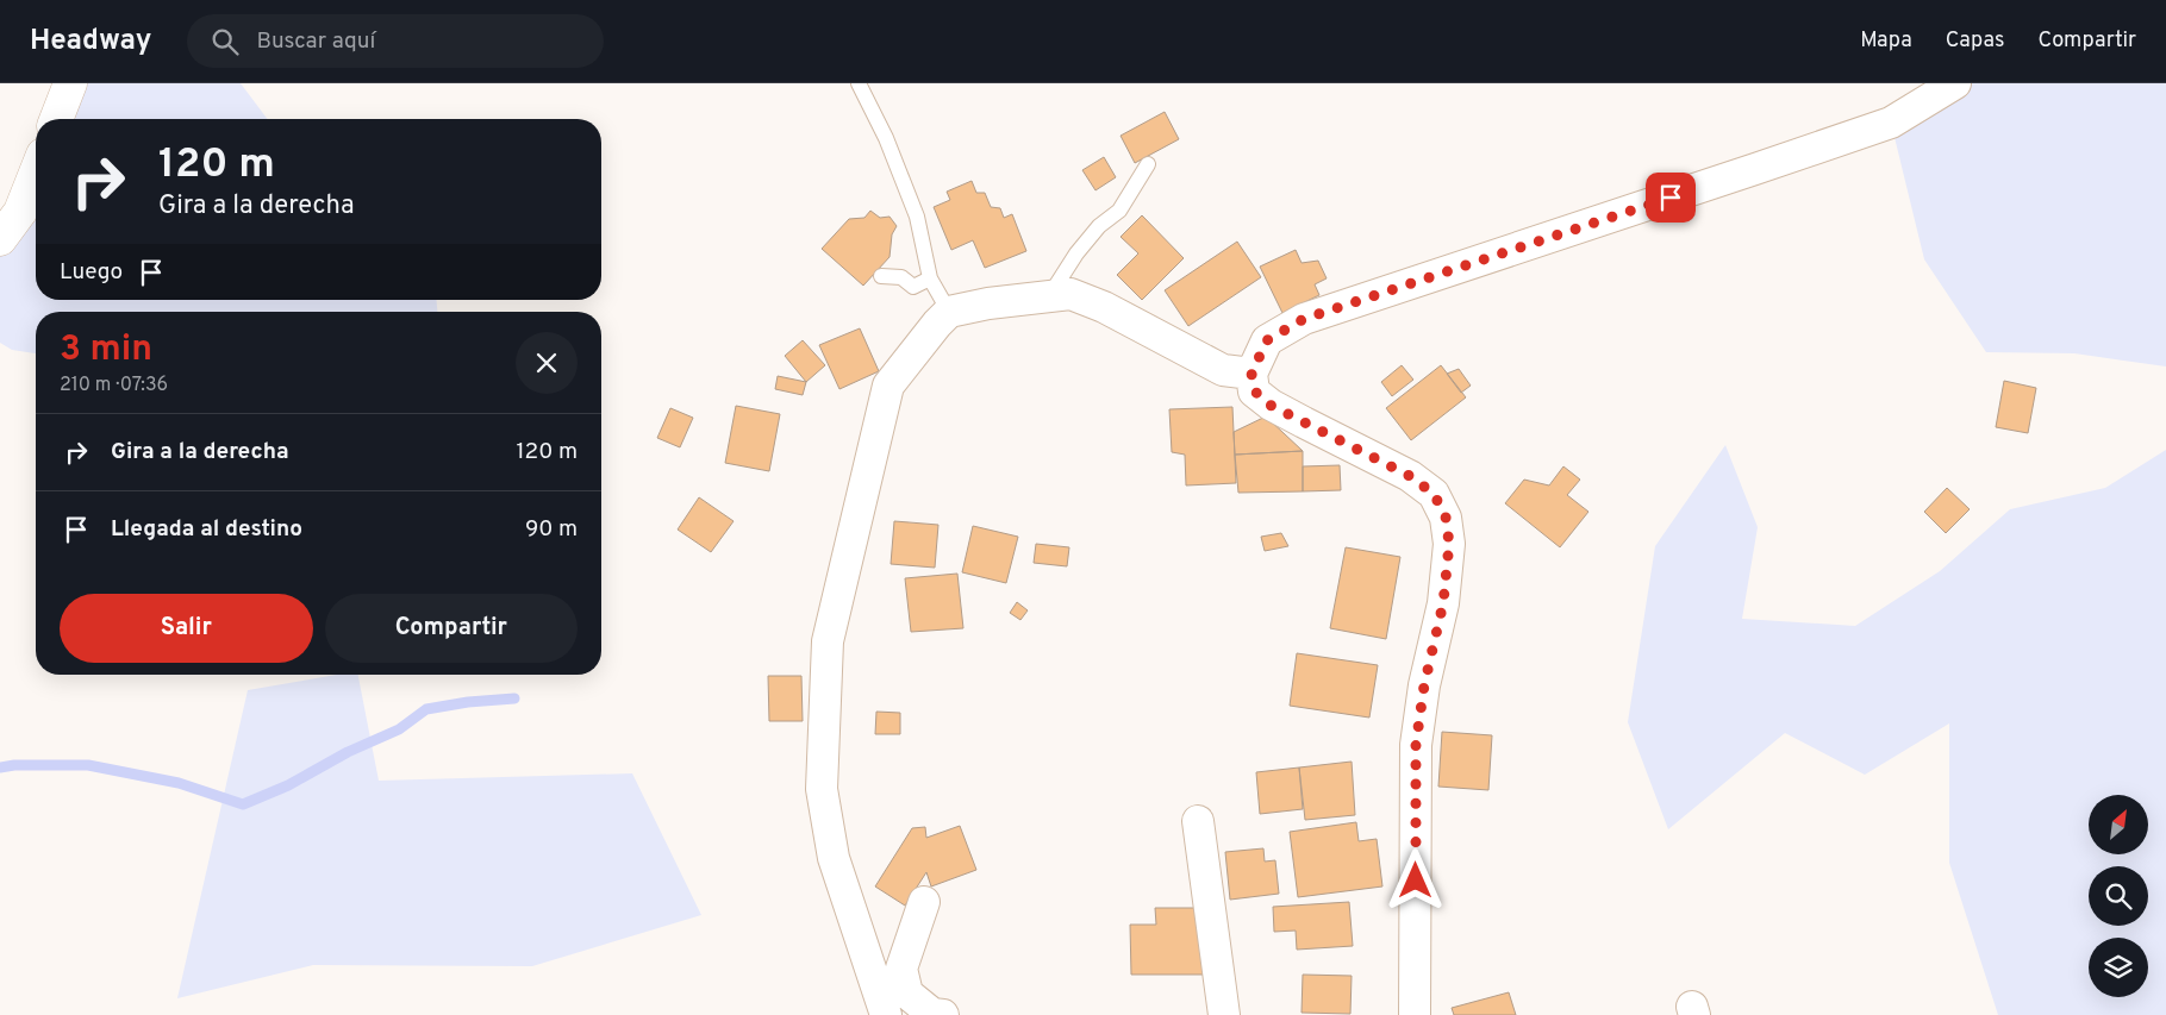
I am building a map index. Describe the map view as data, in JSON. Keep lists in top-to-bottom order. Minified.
{"north":"top right","page":{"header":"Headway","search":"Buscar aquí","nav":["Mapa","Capas","Compartir"],"turn":["120 m","Gira a la derecha"],"then":"Luego","heading":["3 min","210 m · 07:36"],"list":[{"name":"Gira a la derecha","value":"120 m"},{"name":"Llegada al destino","value":"90 m"}],"buttons":["Salir","Compartir"]}}
